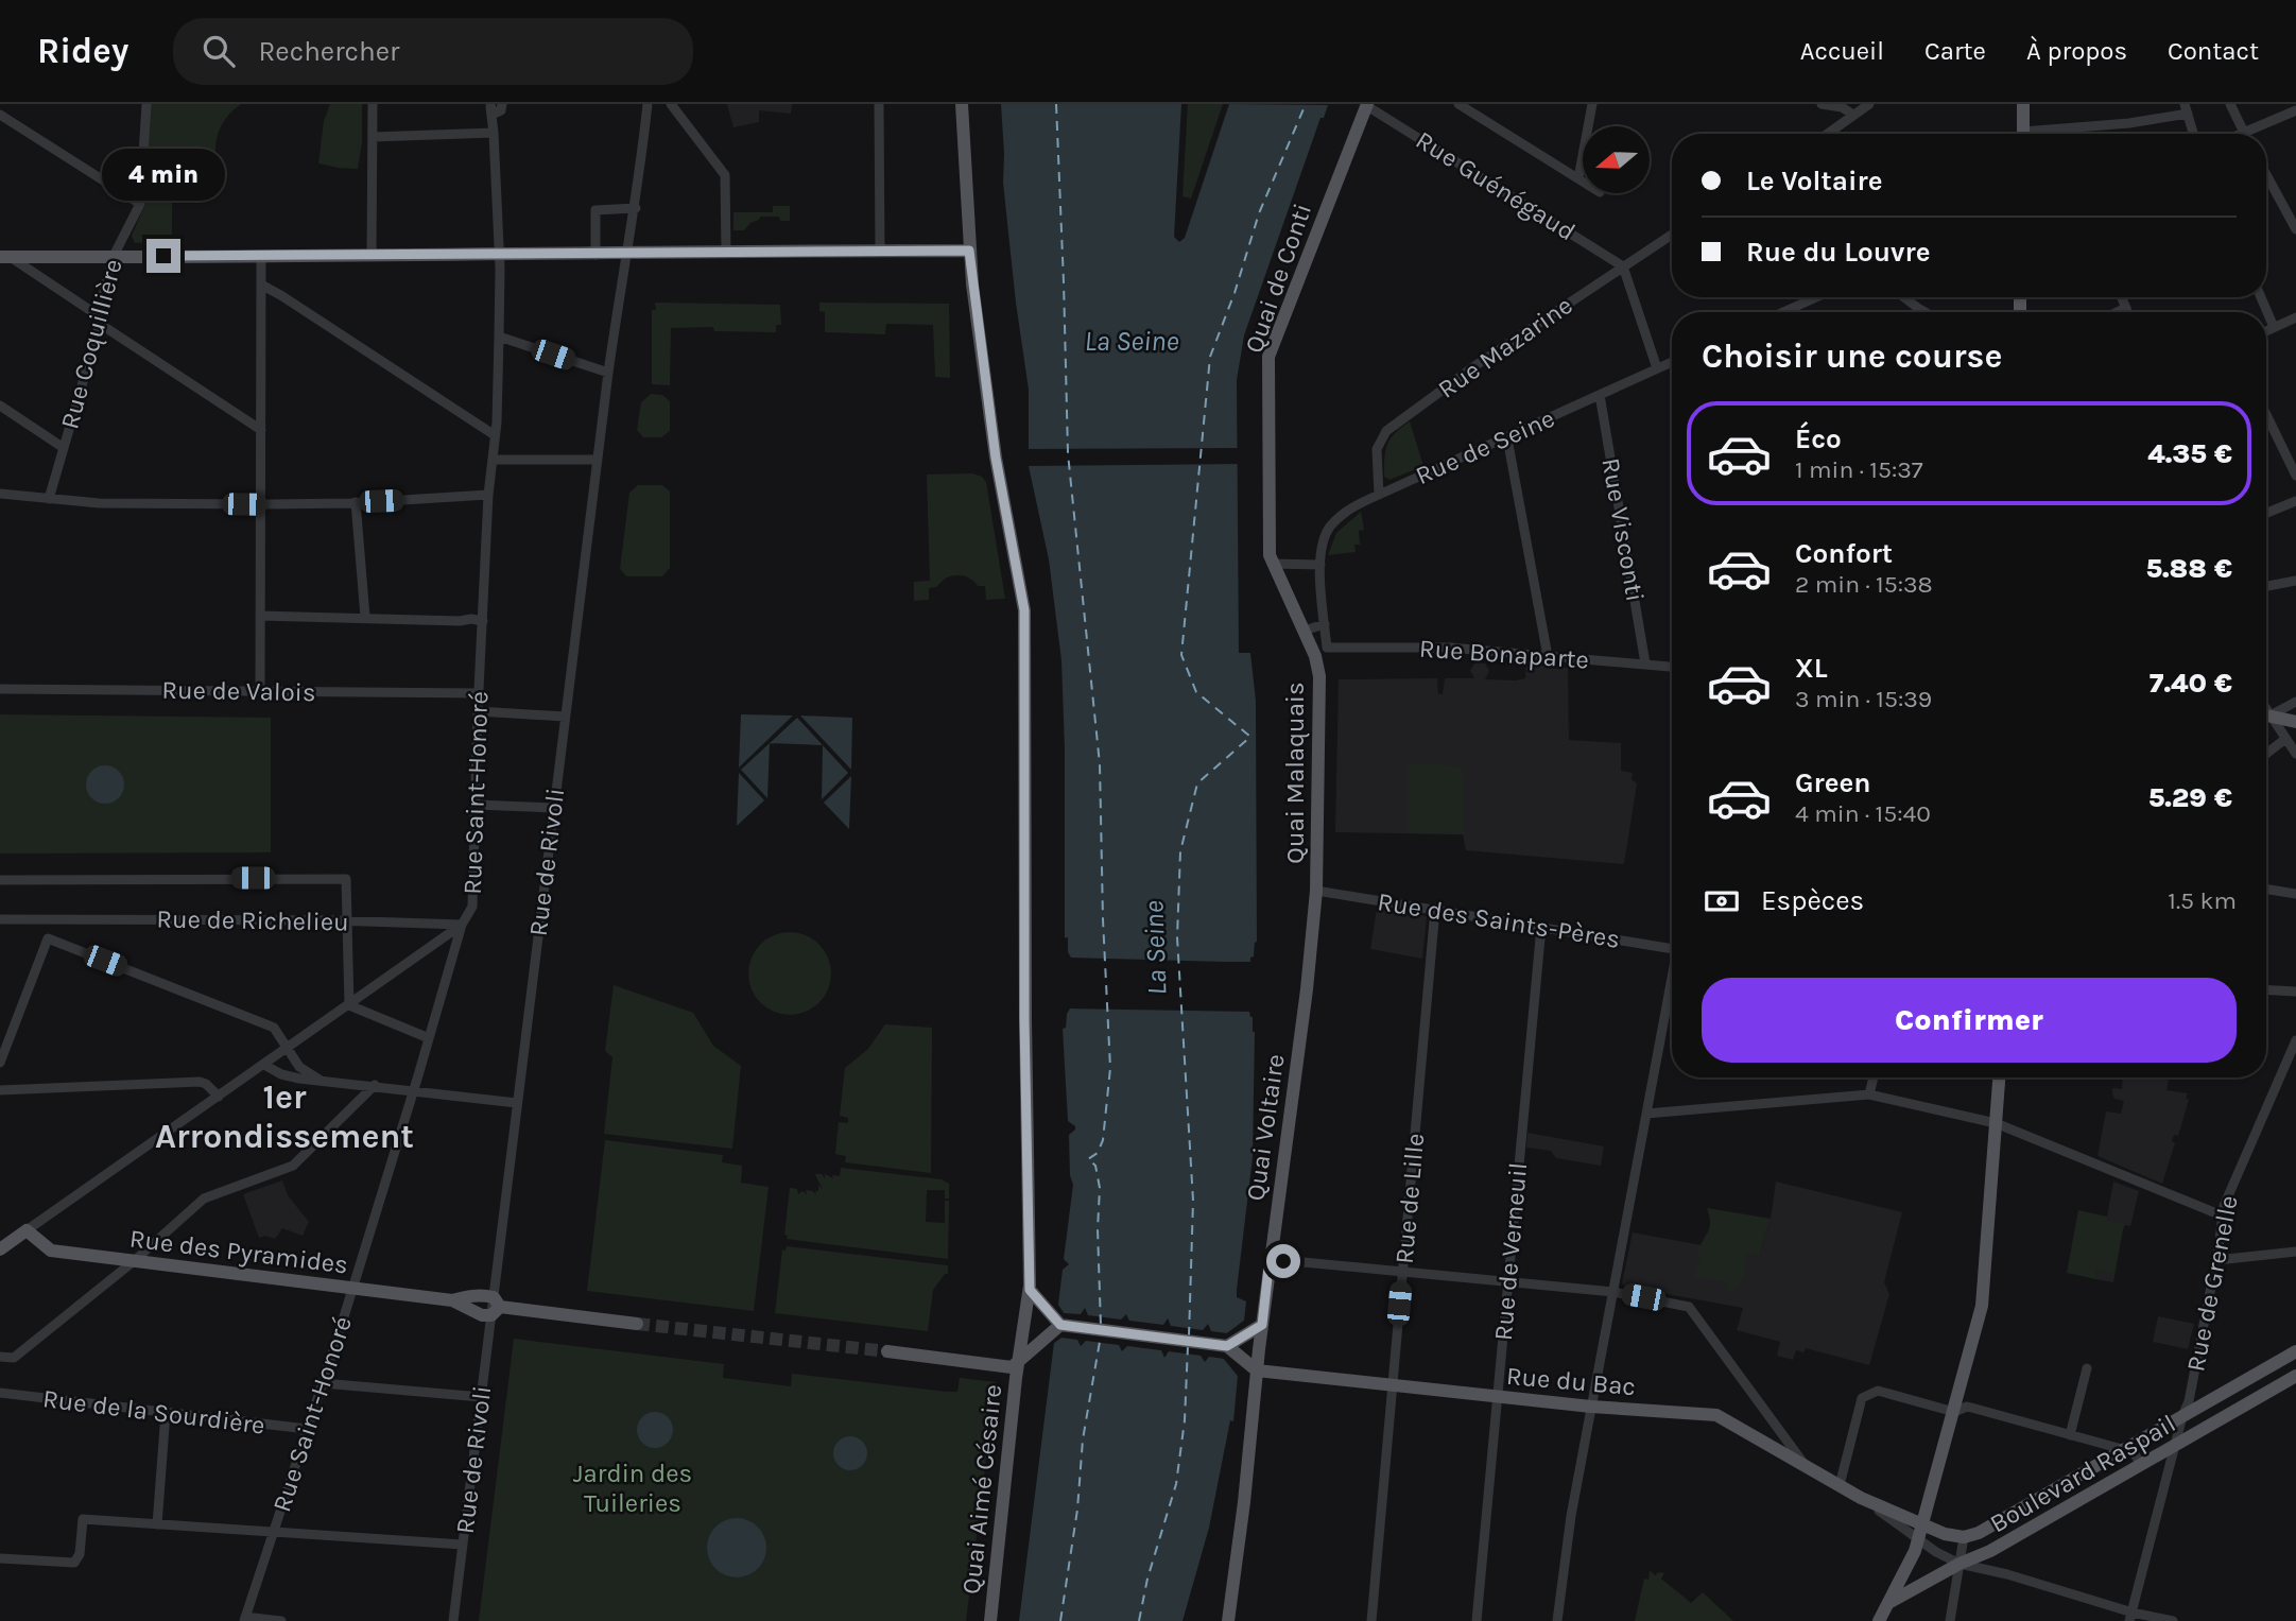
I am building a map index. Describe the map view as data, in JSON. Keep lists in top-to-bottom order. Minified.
{"streets":{"main road":["Quai de Conti","Quai Malaquais","Quai Voltaire","Rue des Pyramides","Rue du Bac","Boulevard Raspail","Quai Aimé Césaire"],"street":["Rue Guénégaud","Rue Coquillière","Rue Mazarine","Rue de Seine","Rue Visconti","Rue Bonaparte","Rue de Valois","Rue Saint-Honoré","Rue de Rivoli","Rue de Richelieu","Rue des Saints-Pères","Rue de Lille","Rue de Verneuil","Rue de Grenelle","Rue de la Sourdière"]},"crossings":[["Rue Guénégaud","Quai de Conti"],["Rue Guénégaud","Rue Mazarine"],["Quai de Conti","Quai Malaquais"],["Rue Mazarine","Rue de Seine"],["Rue de Seine","Rue Visconti"],["Rue de Seine","Quai Malaquais"],["Rue Visconti","Rue Bonaparte"],["Rue Bonaparte","Quai Malaquais"],["Rue de Valois","Rue Saint-Honoré"],["Quai Malaquais","Rue des Saints-Pères"],["Quai Malaquais","Quai Voltaire"],["Rue Saint-Honoré","Rue de Richelieu"],["Rue Saint-Honoré","Rue des Pyramides"],["Rue Saint-Honoré","Rue de la Sourdière"],["Rue de Rivoli","Rue des Pyramides"],["Rue des Saints-Pères","Quai Voltaire"],["Rue des Saints-Pères","Rue de Lille"],["Rue des Saints-Pères","Rue de Verneuil"],["Quai Voltaire","Rue du Bac"],["Rue de Lille","Rue du Bac"],["Rue de Verneuil","Rue du Bac"],["Rue de Grenelle","Rue du Bac"],["Rue de Grenelle","Boulevard Raspail"],["Rue du Bac","Boulevard Raspail"]],"districts":["1er Arrondissement"],"water":["La Seine"],"parks":["Jardin des Tuileries"],"north":"left","page":{"header":"Ridey","search":"Rechercher","nav":["Accueil","Carte","À propos","Contact"],"banner":["Le Voltaire","Rue du Louvre"],"bubble":"4 min","heading":"Choisir une course","list":[{"name":"Éco","note":"1 min · 15:37","value":"4.35 €"},{"name":"Confort","note":"2 min · 15:38","value":"5.88 €"},{"name":"XL","note":"3 min · 15:39","value":"7.40 €"},{"name":"Green","note":"4 min · 15:40","value":"5.29 €"}],"pay":["Espèces","1.5 km"],"buttons":"Confirmer"}}
